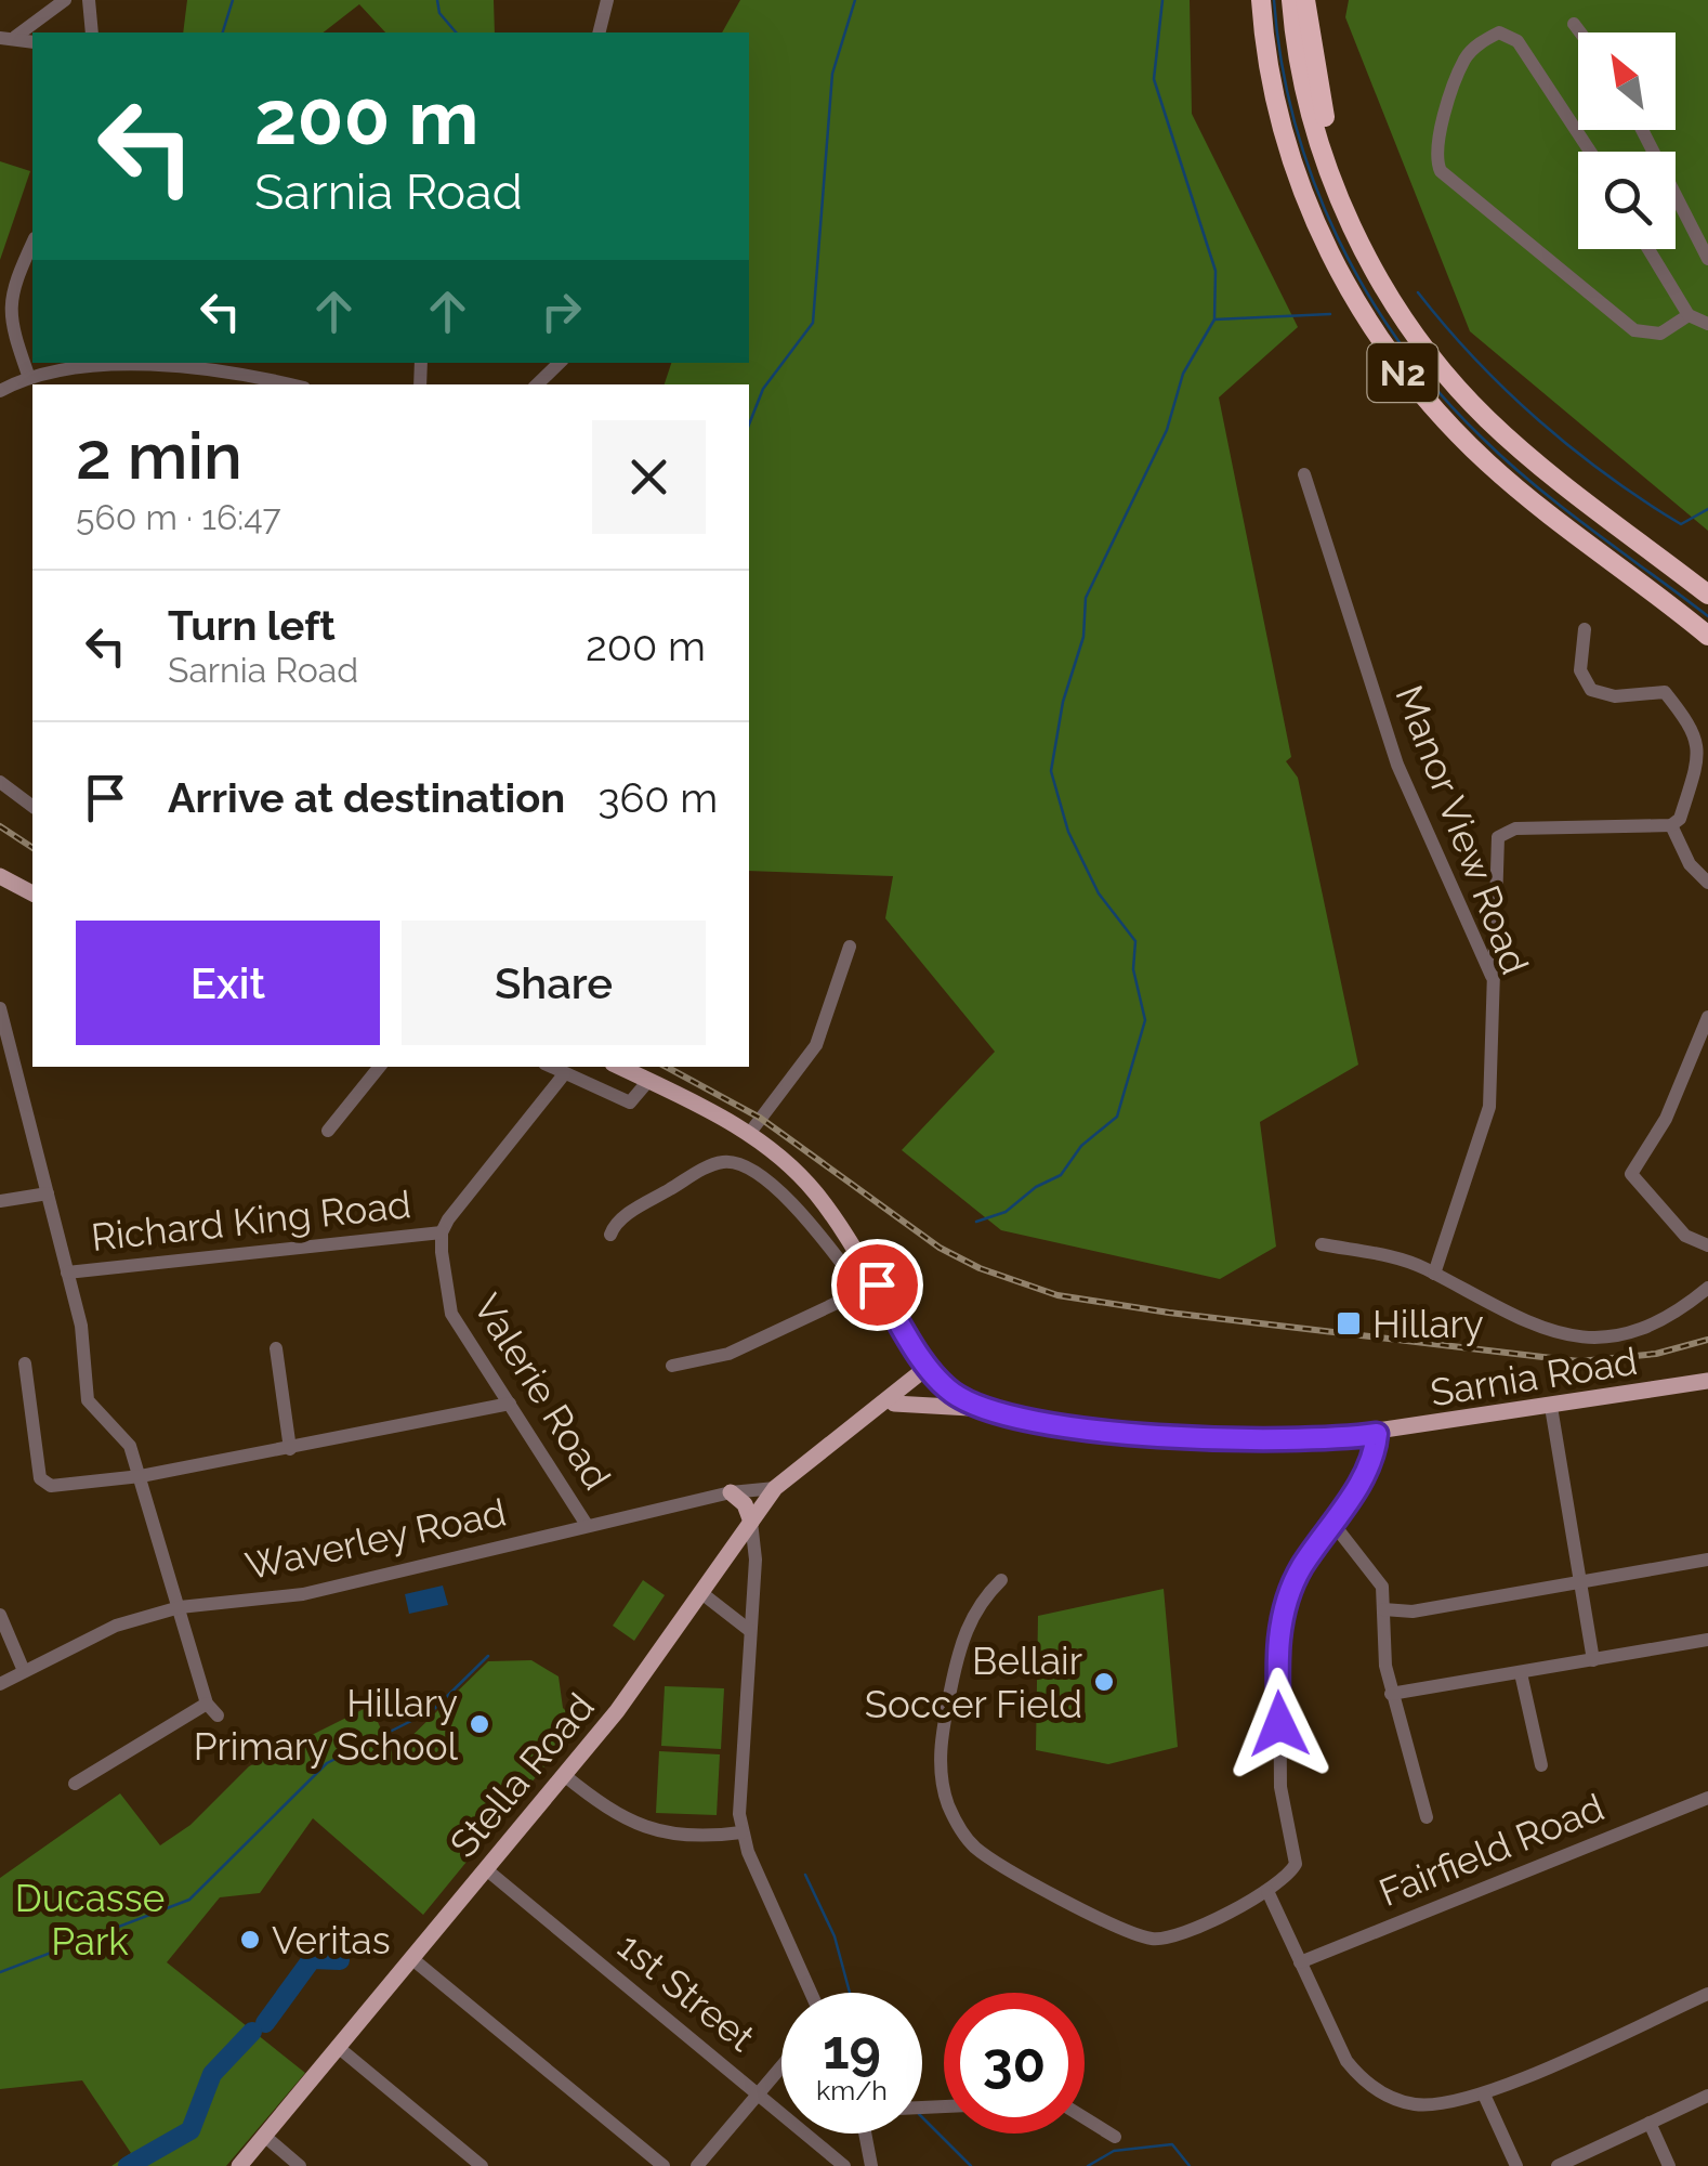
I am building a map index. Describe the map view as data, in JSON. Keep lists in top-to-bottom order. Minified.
{"streets":{"highway":["N2"],"main road":["Sarnia Road","Stella Road"],"street":["Manor View Road","Richard King Road","Valerie Road","Waverley Road","Fairfield Road","1st Street"]},"crossings":[["Richard King Road","Valerie Road"],["Sarnia Road","Stella Road"],["Valerie Road","Waverley Road"],["Waverley Road","Stella Road"],["Stella Road","1st Street"]],"parks":["Ducasse Park"],"places":{"transit":["Hillary"],"other":["Bellair Soccer Field","Hillary Primary School","Veritas"]},"north":"top left","page":{"turn":["200 m","Sarnia Road"],"heading":["2 min","560 m · 16:47"],"list":[{"name":"Turn left","note":"Sarnia Road","value":"200 m"},{"name":"Arrive at destination","value":"360 m"}],"buttons":["Exit","Share"],"speed":"19 km/h","limit":"30"}}
